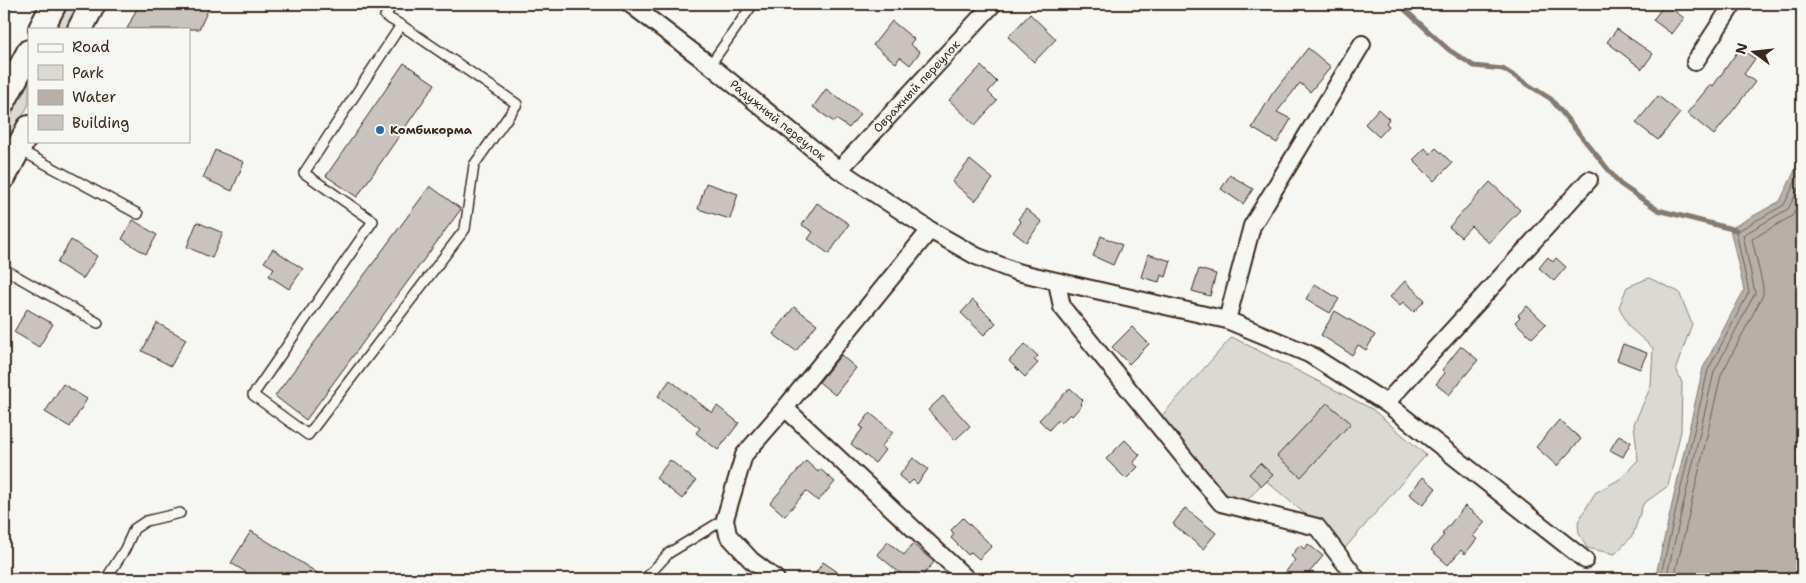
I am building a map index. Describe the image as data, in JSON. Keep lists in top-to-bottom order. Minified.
{"streets":{"street":["Овражный переулок","Радужный переулок"]},"crossings":[["Овражный переулок","Радужный переулок"]],"places":["Комбикорма"],"legend":["Road","Park","Water","Building"],"north":"left"}
